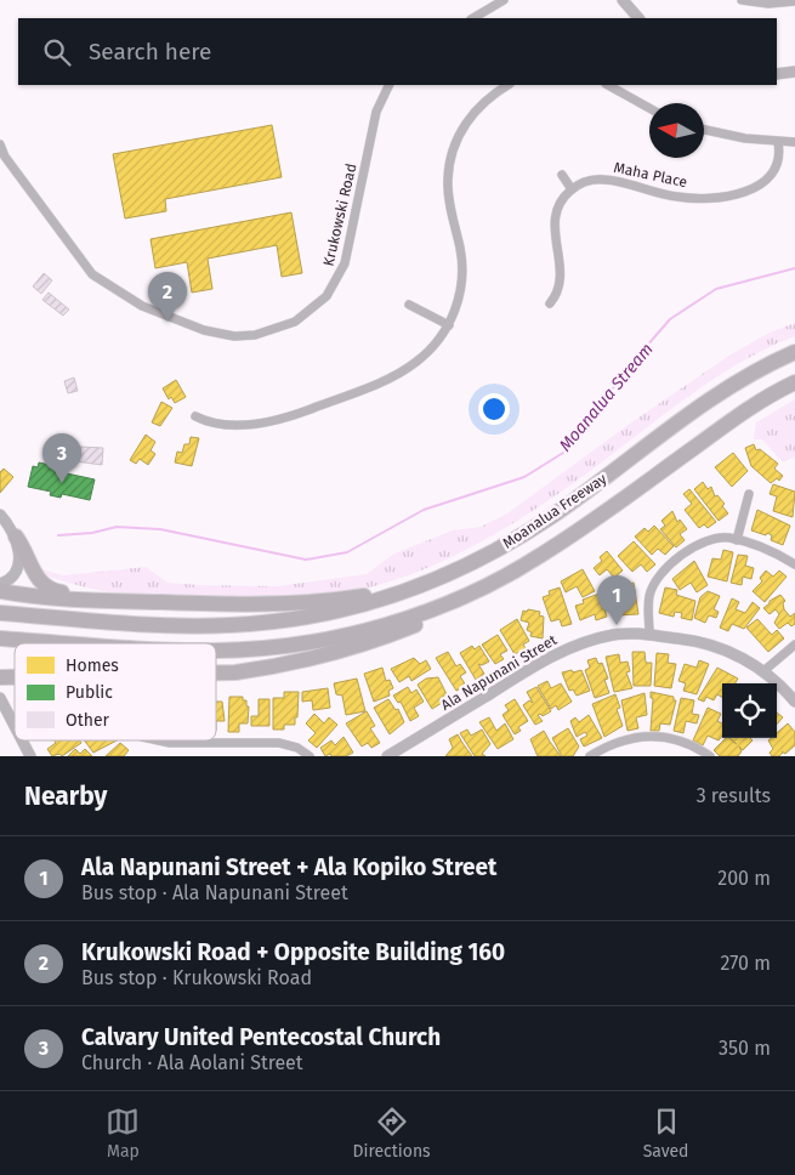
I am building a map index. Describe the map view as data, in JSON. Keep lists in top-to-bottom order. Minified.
{"streets":{"highway":["Moanalua Freeway"],"street":["Maha Place","Krukowski Road","Ala Napunani Street"]},"water":["Moanalua Stream"],"legend":["Homes","Public","Other"],"north":"left","page":{"search":"Search here","pins":["2","3","1"],"heading":["Nearby","3 results"],"list":[{"mark":"1","name":"Ala Napunani Street + Ala Kopiko Street","note":"Bus stop · Ala Napunani Street","value":"200 m"},{"mark":"2","name":"Krukowski Road + Opposite Building 160","note":"Bus stop · Krukowski Road","value":"270 m"},{"mark":"3","name":"Calvary United Pentecostal Church","note":"Church · Ala Aolani Street","value":"350 m"}],"nav":["Map","Directions","Saved"]}}
